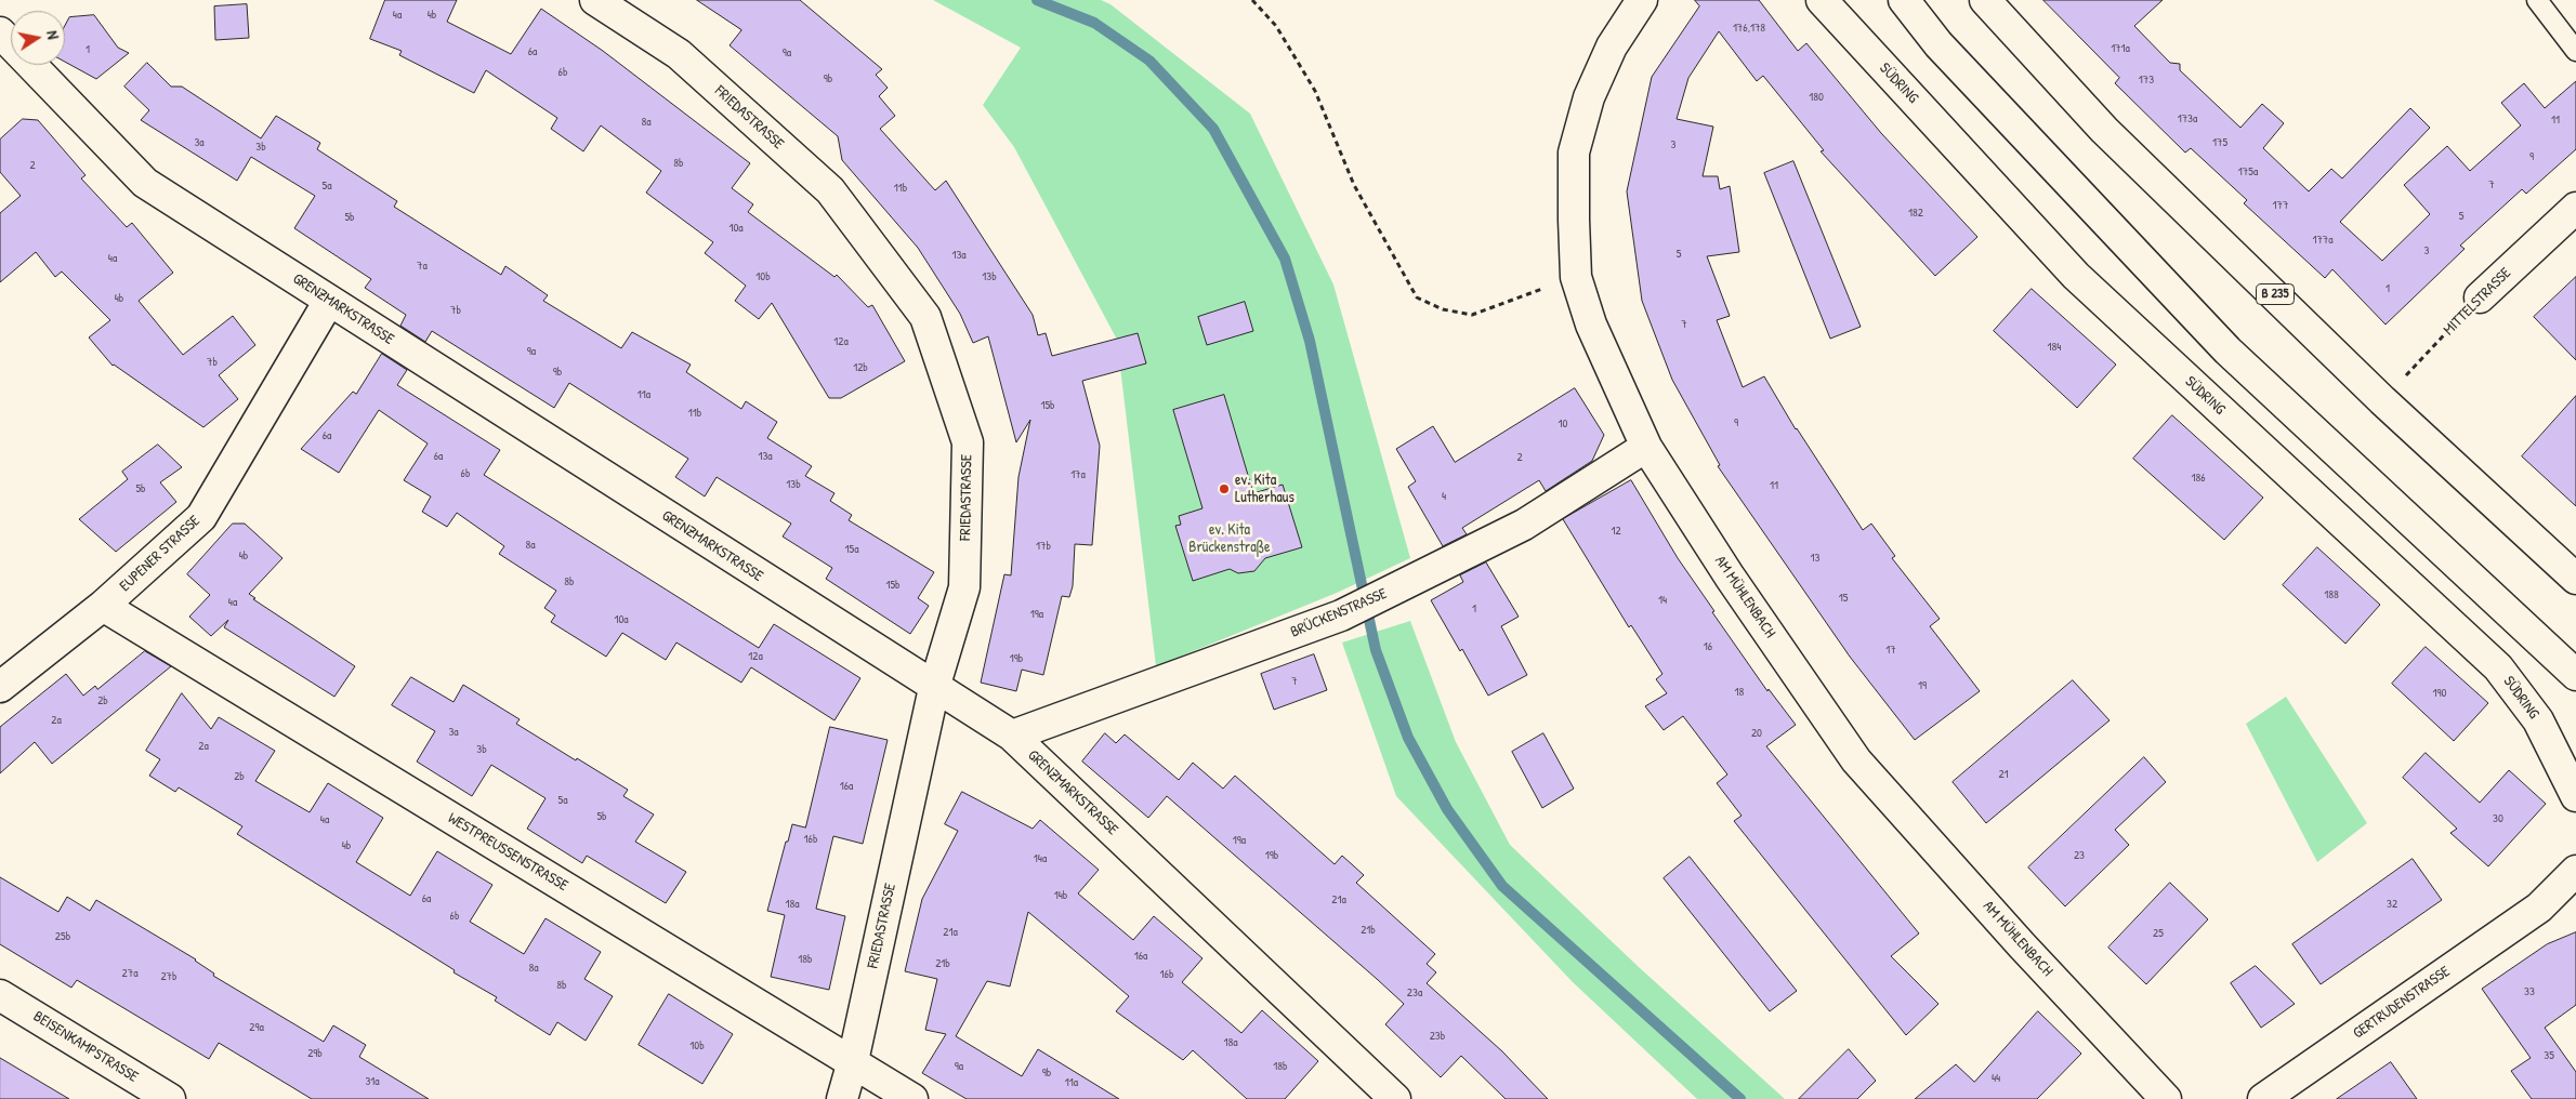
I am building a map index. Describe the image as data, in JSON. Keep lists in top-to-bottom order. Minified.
{"streets":{"street":["SÜDRING","FRIEDASTRASSE","B 235","MITTELSTRASSE","GRENZMARKSTRASSE","EUPENER STRASSE","AM MÜHLENBACH","BRÜCKENSTRASSE","WESTPREUSSENSTRASSE","GERTRUDENSTRASSE","BEISENKAMPSTRASSE"]},"crossings":[["FRIEDASTRASSE","GRENZMARKSTRASSE"],["FRIEDASTRASSE","WESTPREUSSENSTRASSE"],["B 235","MITTELSTRASSE"],["GRENZMARKSTRASSE","EUPENER STRASSE"],["GRENZMARKSTRASSE","BRÜCKENSTRASSE"],["EUPENER STRASSE","WESTPREUSSENSTRASSE"],["AM MÜHLENBACH","BRÜCKENSTRASSE"]],"parks":["ev. Kita Brückenstraße"],"places":["ev. Kita Lutherhaus"],"house_numbers":["4a","4b","176,178","171a","1","6a","9a","6b","9b","173","180","173a","11","8a","3a","175","3","3b","9","8b","2","175a","7","5a","11b","177","182","5","5b","10a","177a","3","5","13a","4a","7a","10b","13b","1","4b","7b","7","12a","184","9a","7b","12b","9b","11a","15b","11b","9","10","6a","6a","13a","2","6b","17a","186","13b","11","5b","4","12","8a","17b","15a","4b","13","8b","15b","188","15","14","4a","1","19a","10a","16","17","12a","19b","7","19","18","190","2b","2a","3a","20","2a","3b","21","2b","16a","5a","5b","30","4a","16b","19a","4b","19b","23","14a","14b","6a","21a","18a","32","6b","21b","21a","25","25b","16a","18b","21b","8a","27a","16b","27b","8b","33","23a","29a","23b","18a","10b","29b","35","9a","18b","9b","44","31a","11a"],"north":"right"}
